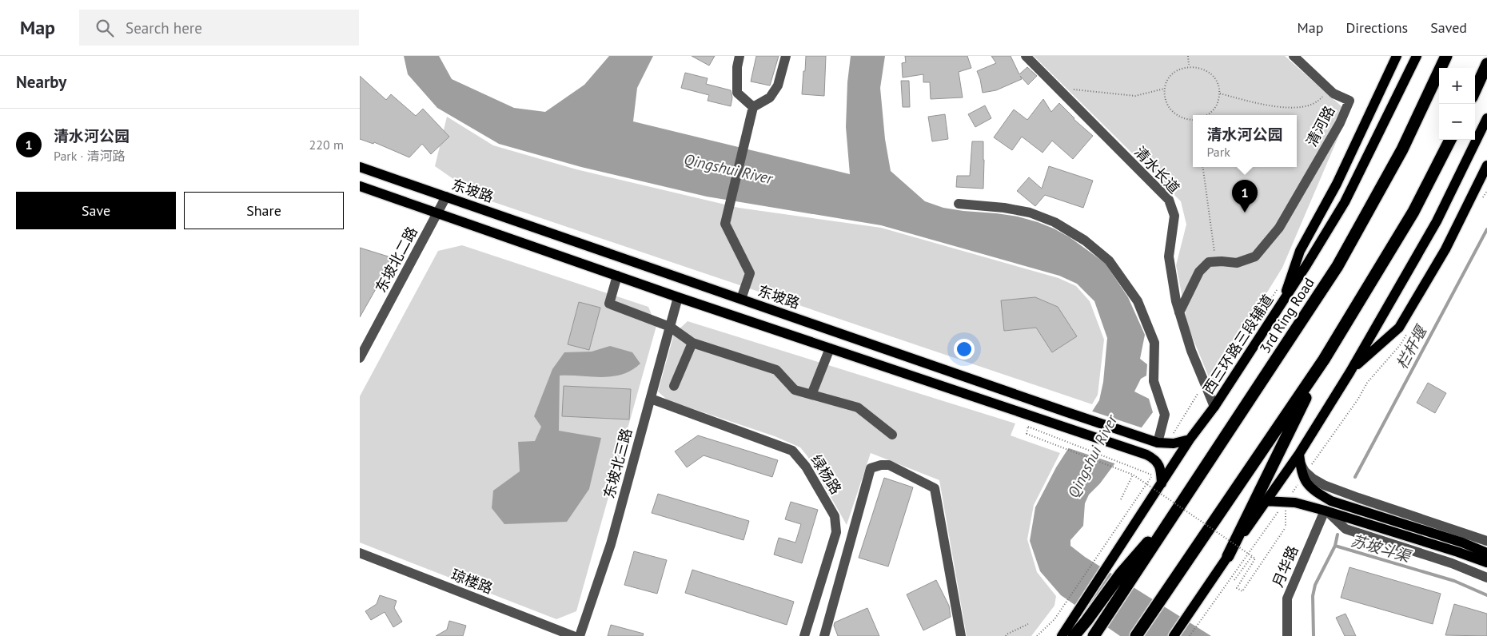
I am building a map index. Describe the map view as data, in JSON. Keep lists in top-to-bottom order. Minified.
{"streets":{"highway":["3rd Ring Road"],"main road":["东坡路","西三环路三段辅道"],"street":["清河路","清水长道","东坡北二路","东坡北三路","绿杨路","月华路","琼楼路"]},"crossings":[["清水长道","西三环路三段辅道"],["东坡路","东坡北二路"],["东坡路","西三环路三段辅道"],["东坡北三路","绿杨路"]],"water":["Qingshui River","栏杆堰","苏坡斗渠"],"page":{"header":"Map","search":"Search here","nav":["Map","Directions","Saved"],"heading":"Nearby","map_buttons":["+","−"],"list":[{"mark":"1","name":"清水河公园","note":"Park · 清河路","value":"220 m"}],"popup":["清水河公园","Park"],"buttons":["Save","Share"],"pins":"1"}}
